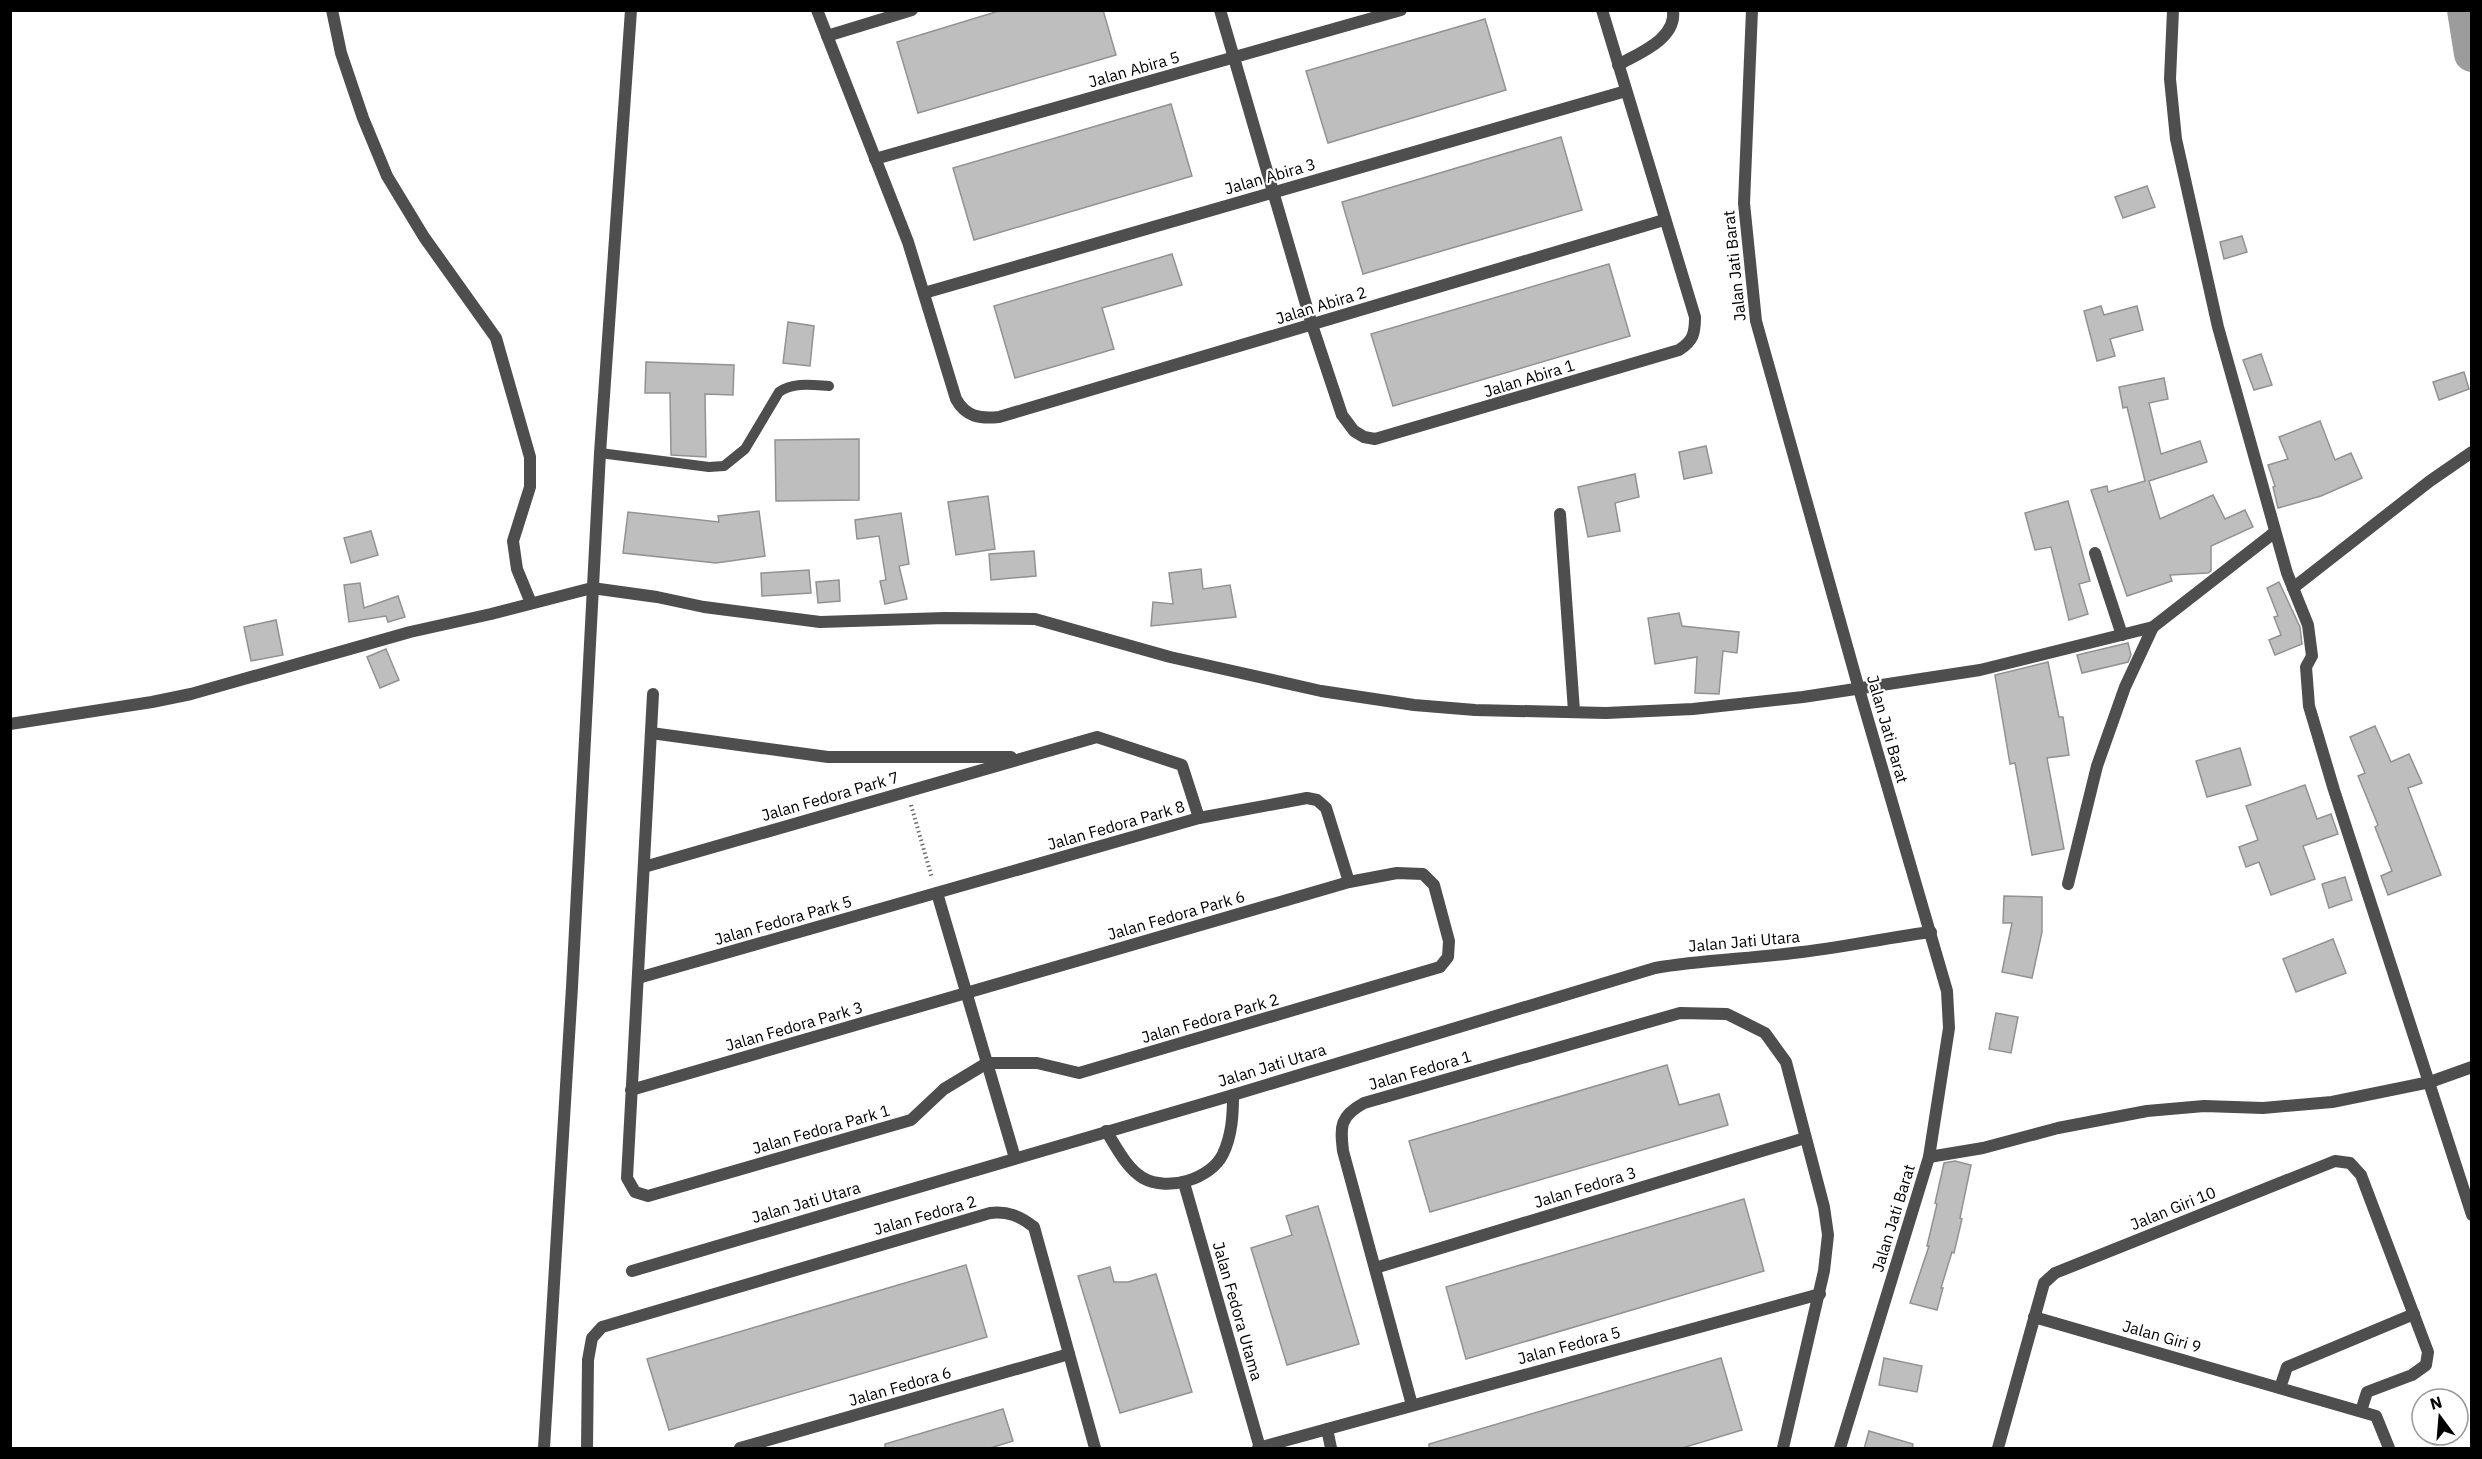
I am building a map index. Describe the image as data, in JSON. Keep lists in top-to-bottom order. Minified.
{"streets":{"street":["Jalan Abira 5","Jalan Abira 3","Jalan Jati Barat","Jalan Abira 2","Jalan Abira 1","Jalan Fedora Park 7","Jalan Fedora Park 8","Jalan Fedora Park 6","Jalan Fedora Park 5","Jalan Jati Utara","Jalan Fedora Park 2","Jalan Fedora Park 3","Jalan Fedora 1","Jalan Fedora Park 1","Jalan Fedora 3","Jalan Giri 10","Jalan Fedora 2","Jalan Fedora Utama","Jalan Giri 9","Jalan Fedora 5","Jalan Fedora 6"]},"crossings":[["Jalan Abira 3","Jalan Abira 2"],["Jalan Jati Barat","Jalan Jati Utara"],["Jalan Abira 2","Jalan Abira 1"],["Jalan Fedora Park 7","Jalan Fedora Park 8"],["Jalan Fedora Park 8","Jalan Fedora Park 6"],["Jalan Fedora Park 8","Jalan Fedora Park 5"],["Jalan Fedora Park 6","Jalan Fedora Park 2"],["Jalan Fedora Park 6","Jalan Fedora Park 3"],["Jalan Fedora Park 2","Jalan Fedora Park 1"],["Jalan Fedora Park 3","Jalan Fedora Park 1"],["Jalan Fedora 1","Jalan Fedora 3"],["Jalan Fedora 1","Jalan Fedora 5"],["Jalan Giri 10","Jalan Giri 9"],["Jalan Fedora 2","Jalan Fedora 6"],["Jalan Fedora Utama","Jalan Fedora 5"]],"north":"top"}
